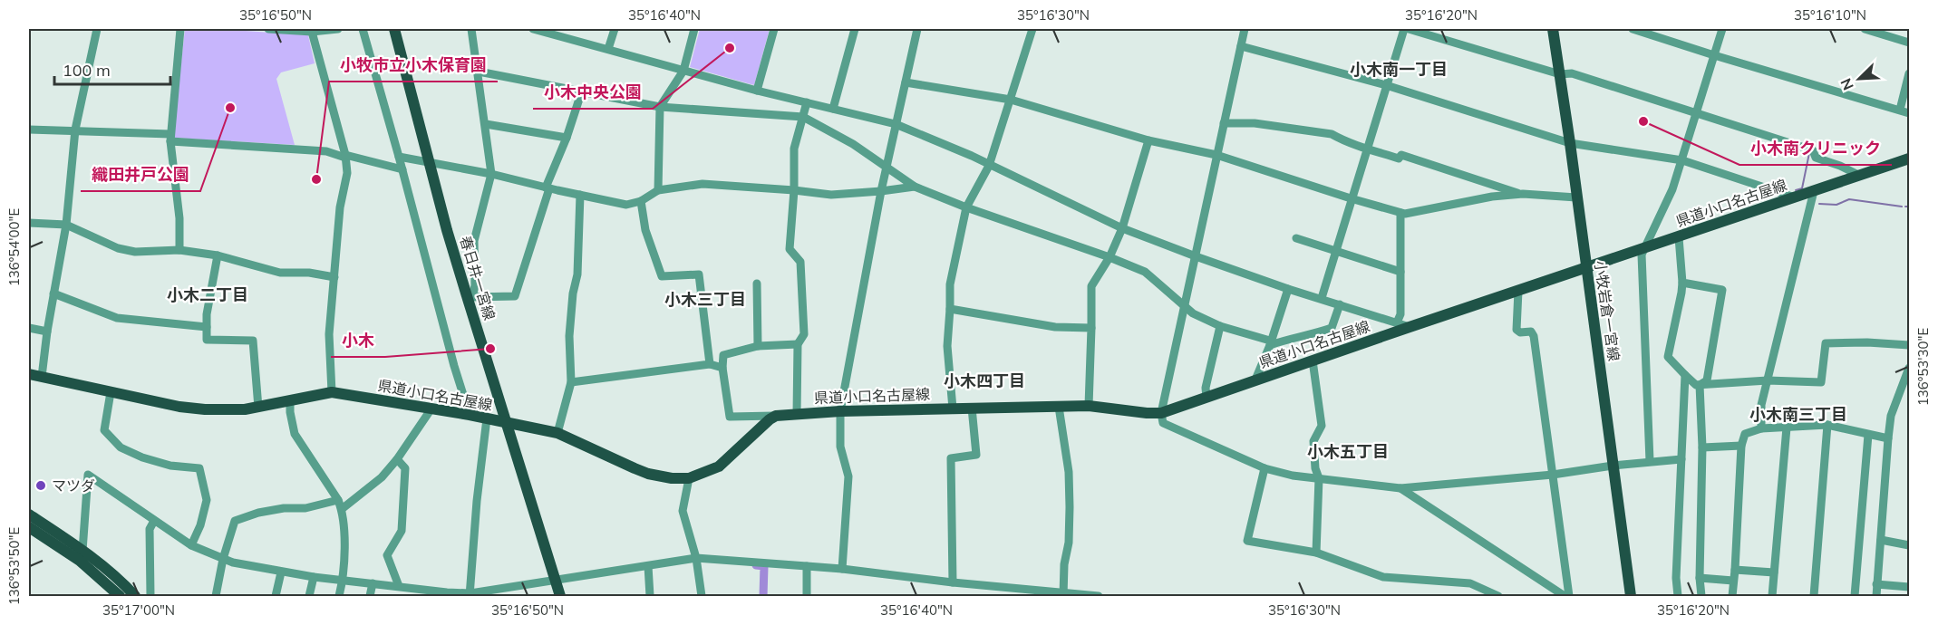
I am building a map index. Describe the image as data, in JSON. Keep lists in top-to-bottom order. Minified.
{"streets":{"main road":["県道小口名古屋線","春日井一宮線","小牧岩倉一宮線"]},"crossings":[["県道小口名古屋線","春日井一宮線"],["県道小口名古屋線","小牧岩倉一宮線"]],"districts":["小木南一丁目","小木二丁目","小木三丁目","小木四丁目","小木南三丁目","小木五丁目"],"places":["小木中央公園","織田井戸公園","小木南クリニック","小牧市立小木保育園","小木","マツダ"],"scale_bar":"100 m","north":"bottom left","coordinates":["35°16'50\"N","35°16'40\"N","35°16'30\"N","35°16'20\"N","35°16'10\"N","136°54'00\"E","136°53'30\"E","136°53'50\"E","35°17'00\"N"]}
